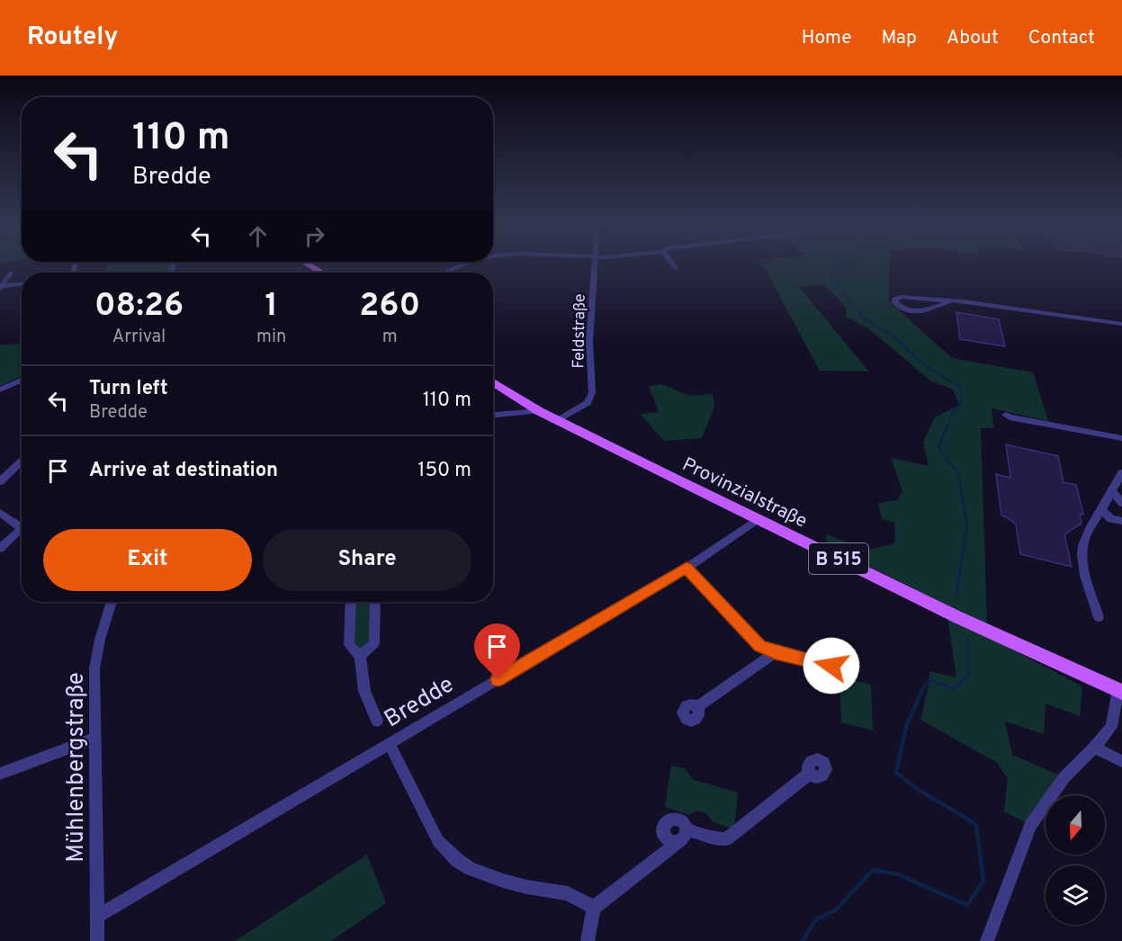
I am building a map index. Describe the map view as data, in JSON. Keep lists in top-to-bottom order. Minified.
{"streets":{"main road":["Provinzialstraße","B 515"],"street":["Feldstraße","Bredde","Mühlenbergstraße"]},"crossings":[["Feldstraße","Provinzialstraße"],["Feldstraße","B 515"],["Provinzialstraße","B 515"],["Provinzialstraße","Bredde"],["Bredde","Mühlenbergstraße"]],"north":"bottom","page":{"header":"Routely","nav":["Home","Map","About","Contact"],"turn":["110 m","Bredde"],"eta":["08:26","Arrival","1","min","260","m"],"list":[{"name":"Turn left","note":"Bredde","value":"110 m"},{"name":"Arrive at destination","value":"150 m"}],"buttons":["Exit","Share"]}}
